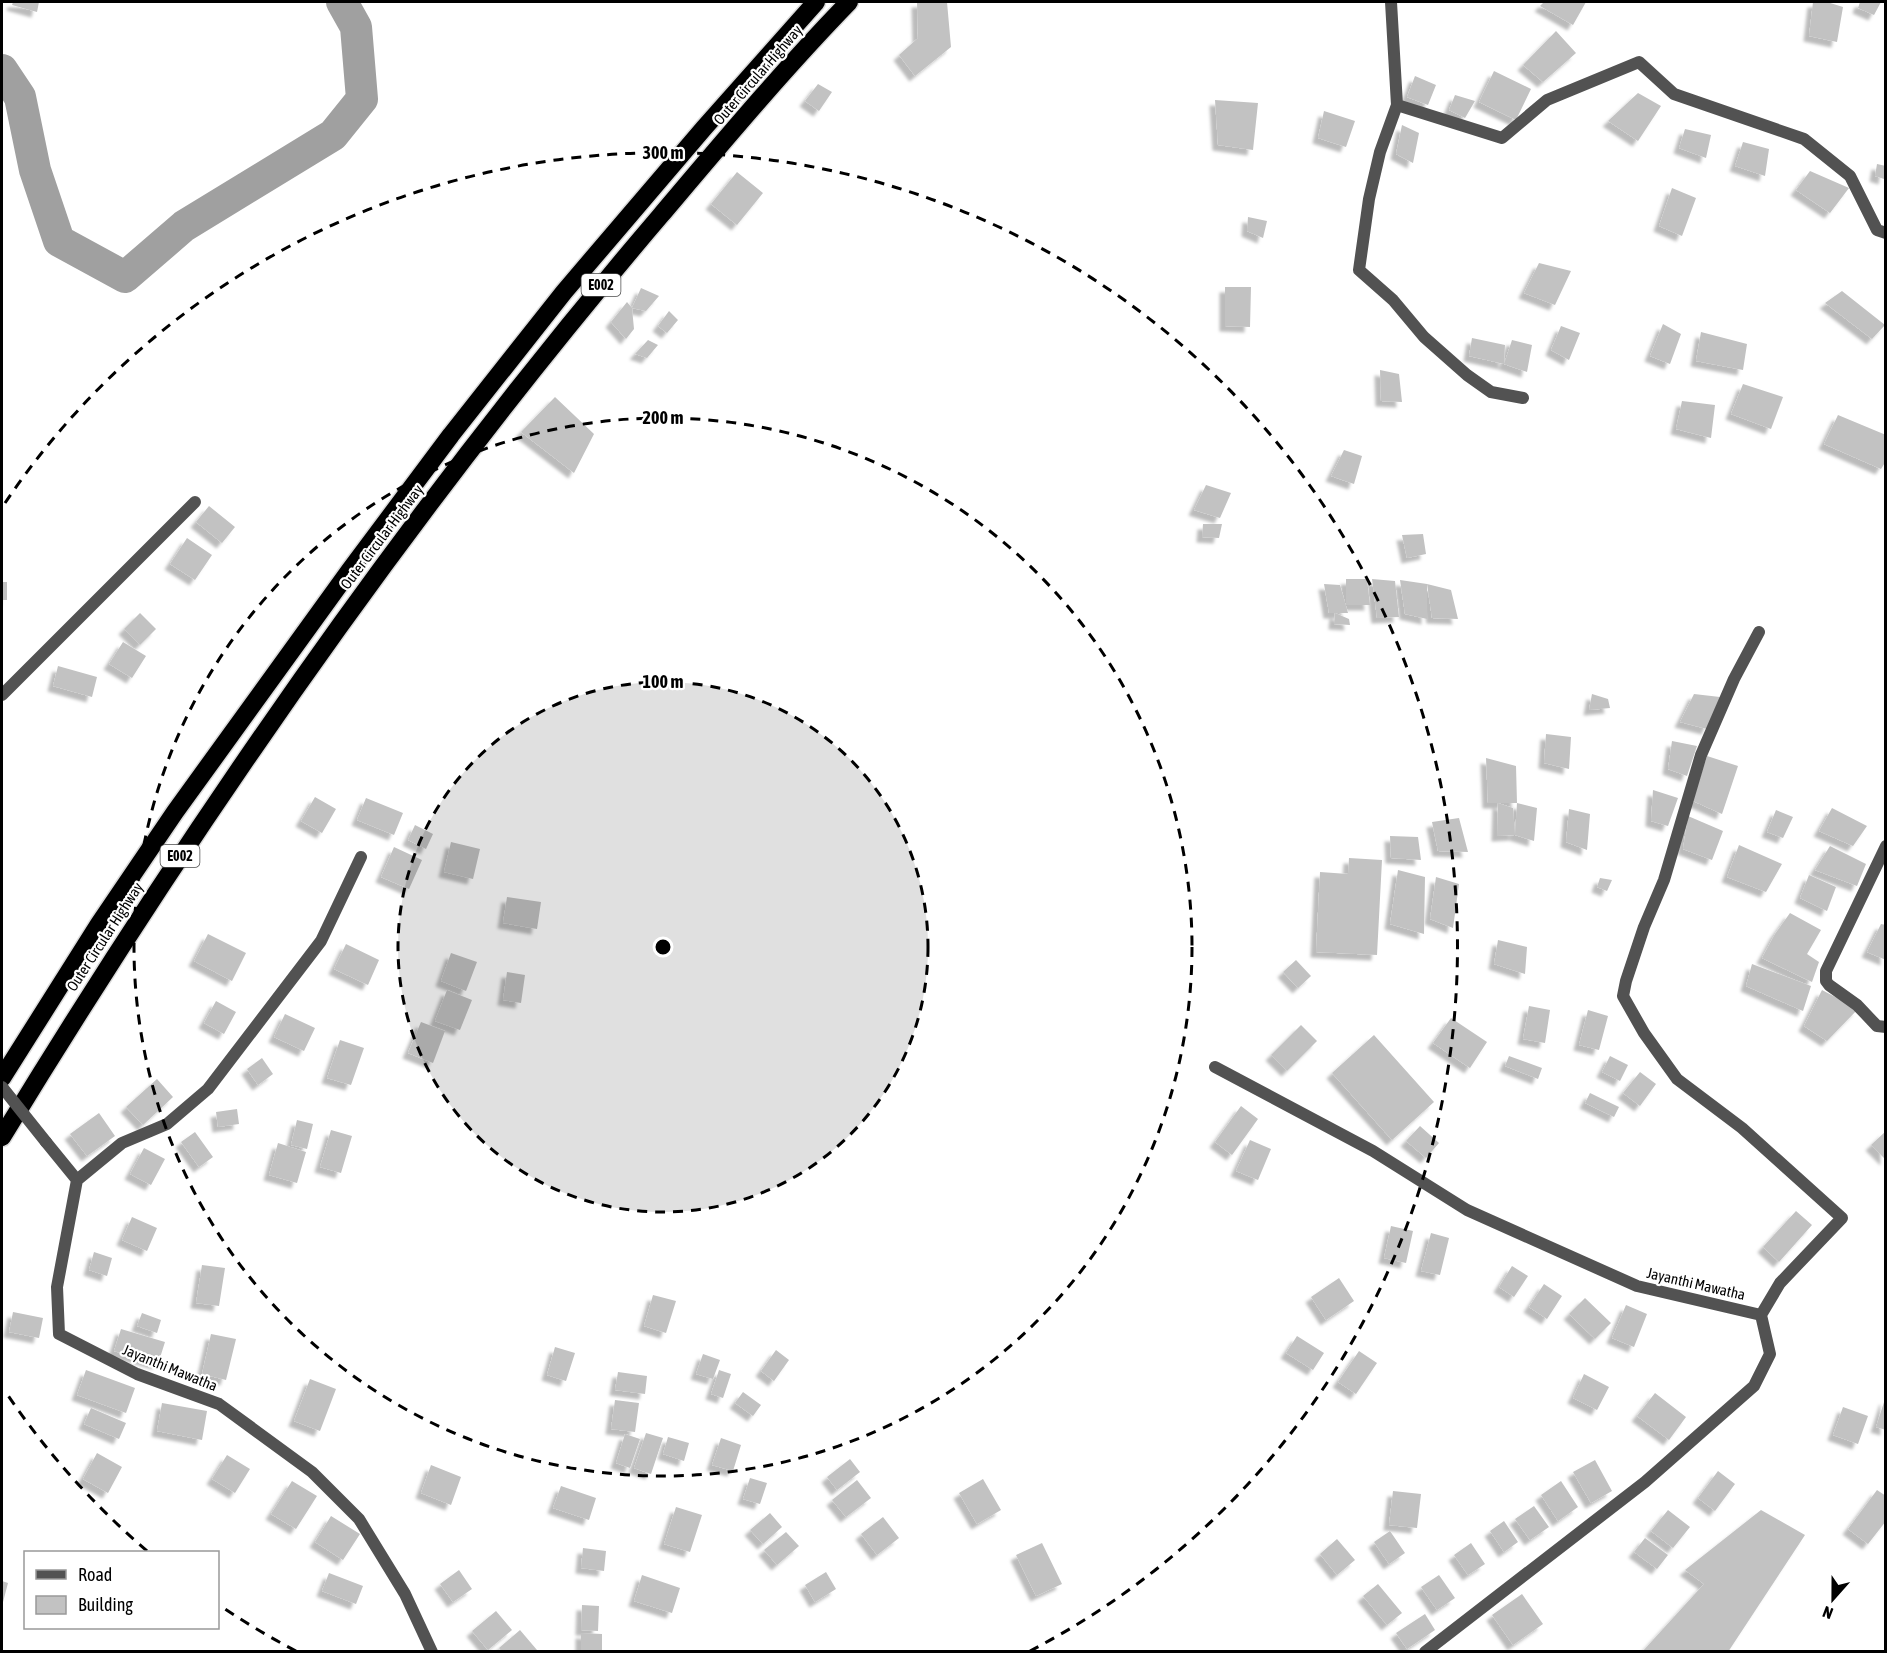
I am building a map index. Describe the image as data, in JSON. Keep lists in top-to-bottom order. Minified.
{"streets":{"highway":["Outer Circular Highway","E002"],"street":["Jayanthi Mawatha"]},"legend":["Road","Building"],"north":"bottom","rings":["300 m","200 m","100 m"]}
